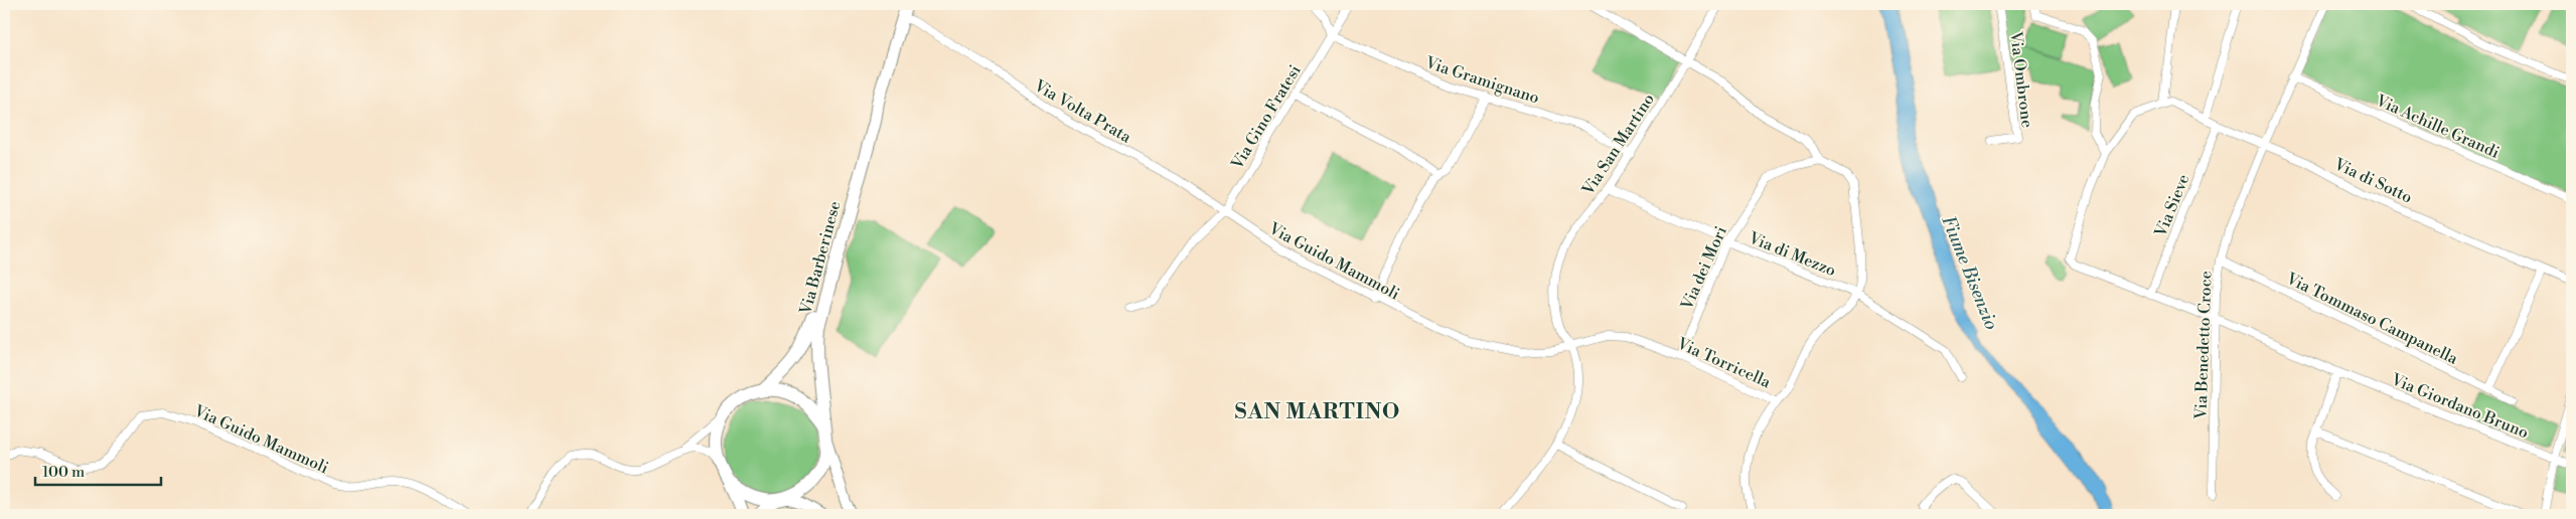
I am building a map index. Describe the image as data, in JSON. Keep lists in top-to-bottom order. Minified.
{"streets":{"main road":["Via Barberinese"],"street":["Via Gramignano","Via Ombrone","Via Volta Prata","Via Gino Fratesi","Via Achille Grandi","Via San Martino","Via di Sotto","Via Sieve","Via di Mezzo","Via Guido Mammoli","Via dei Mori","Via Tommaso Campanella","Via Benedetto Croce","Via Torricella","Via Giordano Bruno"]},"crossings":[["Via Gramignano","Via Gino Fratesi"],["Via Gramignano","Via San Martino"],["Via Volta Prata","Via Gino Fratesi"],["Via Volta Prata","Via Barberinese"],["Via Volta Prata","Via Guido Mammoli"],["Via Gino Fratesi","Via Guido Mammoli"],["Via Achille Grandi","Via Benedetto Croce"],["Via San Martino","Via di Mezzo"],["Via San Martino","Via Guido Mammoli"],["Via San Martino","Via Torricella"],["Via di Sotto","Via Sieve"],["Via di Sotto","Via Benedetto Croce"],["Via di Mezzo","Via dei Mori"],["Via Guido Mammoli","Via Torricella"],["Via dei Mori","Via Torricella"],["Via Tommaso Campanella","Via Benedetto Croce"],["Via Benedetto Croce","Via Giordano Bruno"]],"districts":["SAN MARTINO"],"water":["Fiume Bisenzio"],"scale_bar":"100 m"}
